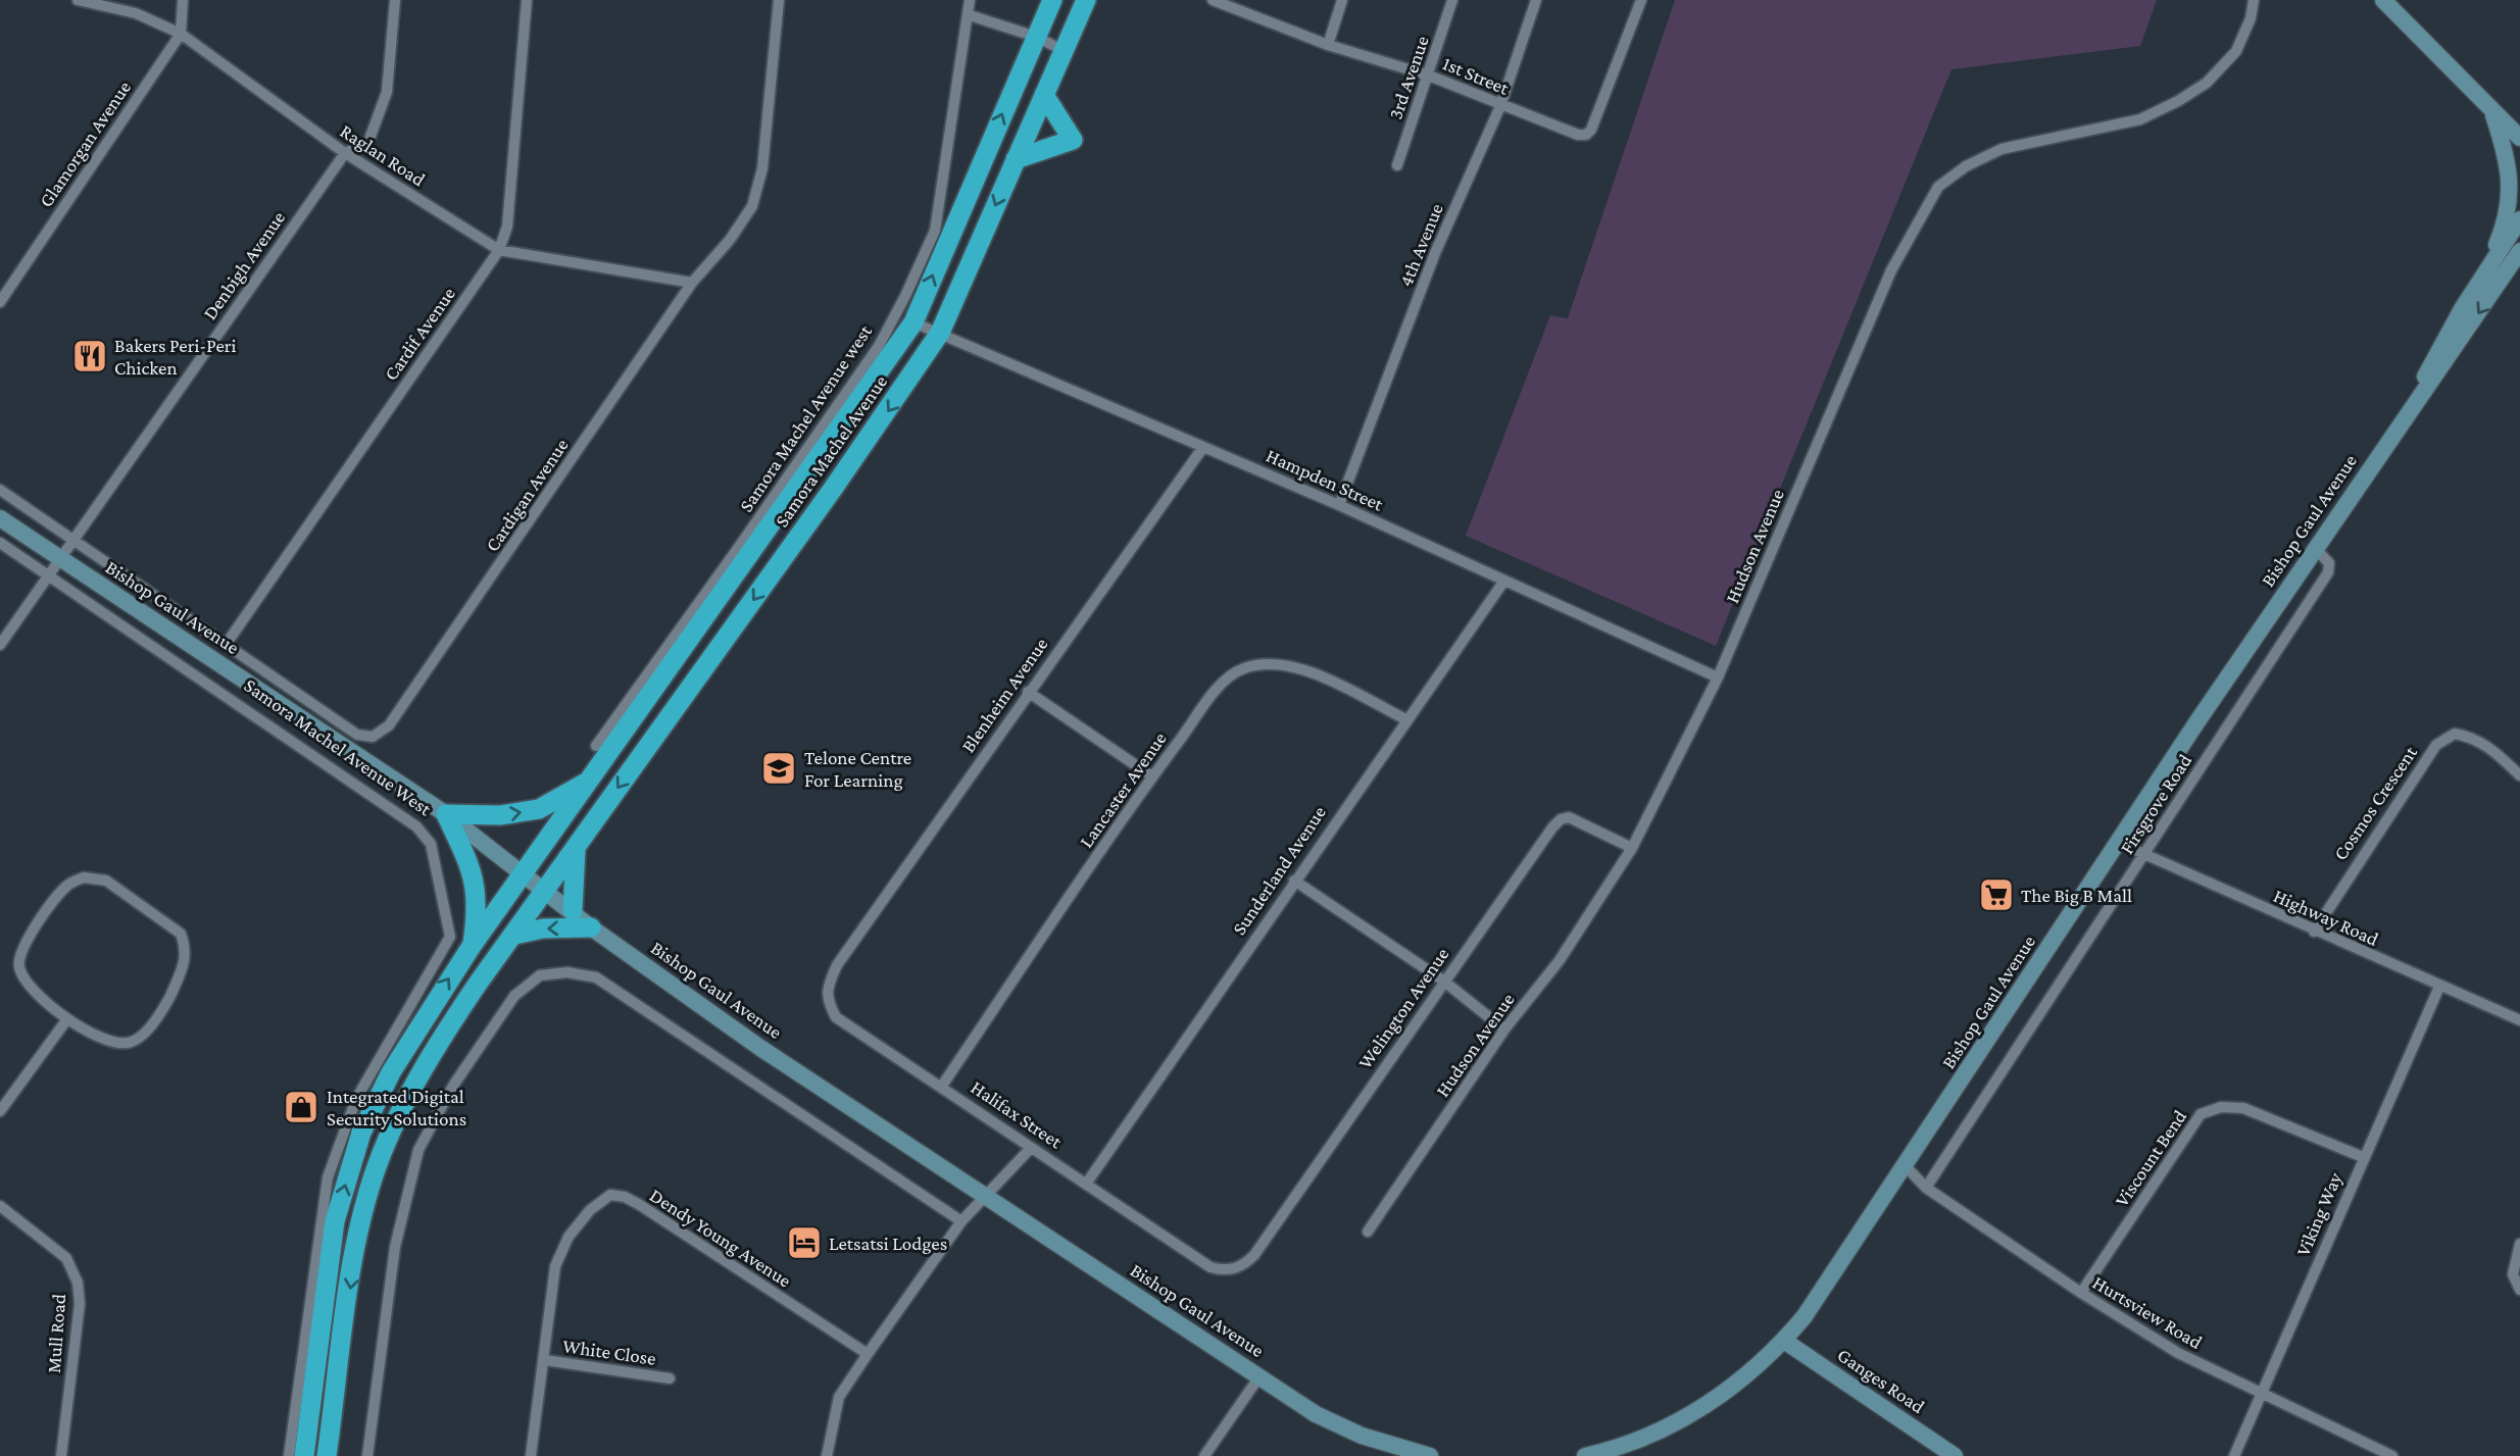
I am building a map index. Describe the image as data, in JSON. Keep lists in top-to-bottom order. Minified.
{"streets":{"highway":["Samora Machel Avenue"],"main road":["Bishop Gaul Avenue","Ganges Road"],"street":["1st Street","3rd Avenue","Glamorgan Avenue","Raglan Road","4th Avenue","Denbigh Avenue","Cardif Avenue","Samora Machel Avenue west","Hampden Street","Cardigan Avenue","Hudson Avenue","Blenheim Avenue","Samora Machel Avenue West","Lancaster Avenue","Cosmos Crescent","Firsgrove Road","Sunderland Avenue","Highway Road","Welington Avenue","Halifax Street","Viscount Bend","Viking Way","Dendy Young Avenue","Hurtsview Road","Mull Road","White Close"]},"crossings":[["1st Street","3rd Avenue"],["1st Street","4th Avenue"],["Glamorgan Avenue","Raglan Road"],["Raglan Road","Denbigh Avenue"],["Raglan Road","Cardif Avenue"],["Raglan Road","Cardigan Avenue"],["4th Avenue","Hampden Street"],["Denbigh Avenue","Bishop Gaul Avenue"],["Denbigh Avenue","Samora Machel Avenue West"],["Cardif Avenue","Bishop Gaul Avenue"],["Samora Machel Avenue","Hampden Street"],["Samora Machel Avenue","Bishop Gaul Avenue"],["Hampden Street","Hudson Avenue"],["Hampden Street","Blenheim Avenue"],["Hampden Street","Sunderland Avenue"],["Cardigan Avenue","Bishop Gaul Avenue"],["Bishop Gaul Avenue","Firsgrove Road"],["Bishop Gaul Avenue","Highway Road"],["Bishop Gaul Avenue","Hurtsview Road"],["Bishop Gaul Avenue","Ganges Road"],["Hudson Avenue","Welington Avenue"],["Blenheim Avenue","Halifax Street"],["Lancaster Avenue","Sunderland Avenue"],["Lancaster Avenue","Halifax Street"],["Cosmos Crescent","Highway Road"],["Firsgrove Road","Highway Road"],["Firsgrove Road","Hurtsview Road"],["Sunderland Avenue","Halifax Street"],["Highway Road","Viking Way"],["Welington Avenue","Halifax Street"],["Viscount Bend","Viking Way"],["Viscount Bend","Hurtsview Road"],["Viking Way","Hurtsview Road"],["Dendy Young Avenue","White Close"]],"places":{"restaurant":["Bakers Peri-Peri Chicken"],"school or university":["Telone Centre For Learning"],"supermarket":["The Big B Mall"],"shop":["Integrated Digital Security Solutions"],"hotel":["Letsatsi Lodges"]}}
